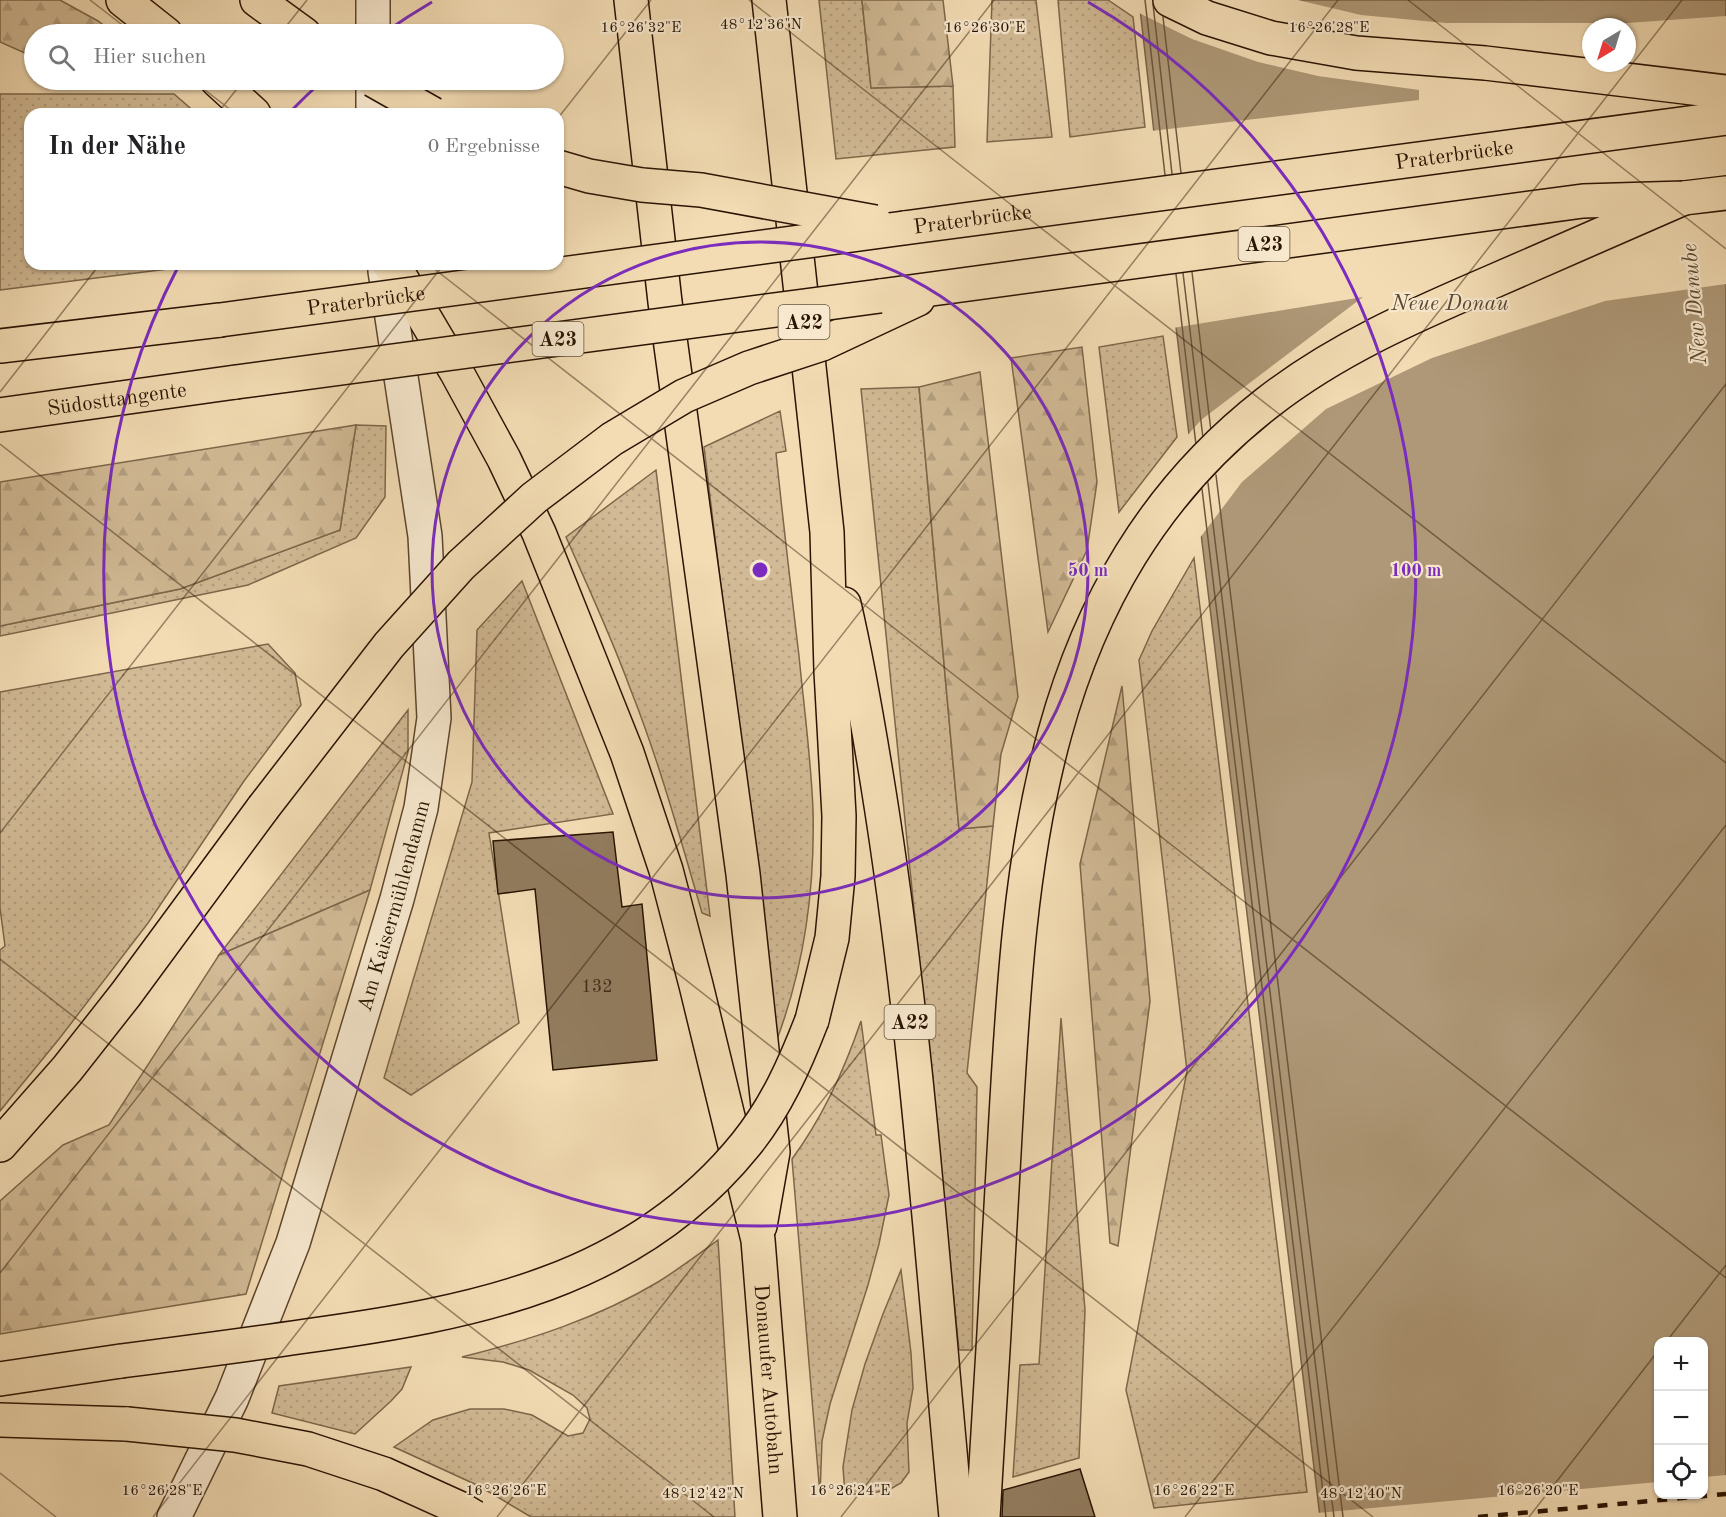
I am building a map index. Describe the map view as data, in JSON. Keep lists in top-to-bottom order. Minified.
{"streets":{"highway":["Praterbrücke","A23","A22","Südosttangente","Donauufer Autobahn"],"street":["Am Kaisermühlendamm"]},"crossings":[["A23","Südosttangente"]],"water":["Neue Donau","New Danube"],"house_numbers":["132"],"north":"bottom left","page":{"search":"Hier suchen","heading":["In der Nähe","0 Ergebnisse"],"map_buttons":["+","−"]},"coordinates":["48°12'36\"N","16°26'32\"E","16°26'28\"E","16°26'30\"E","16°26'26\"E","16°26'24\"E","16°26'22\"E","16°26'20\"E","48°12'42\"N","48°12'40\"N"],"rings":["50 m","100 m"]}
